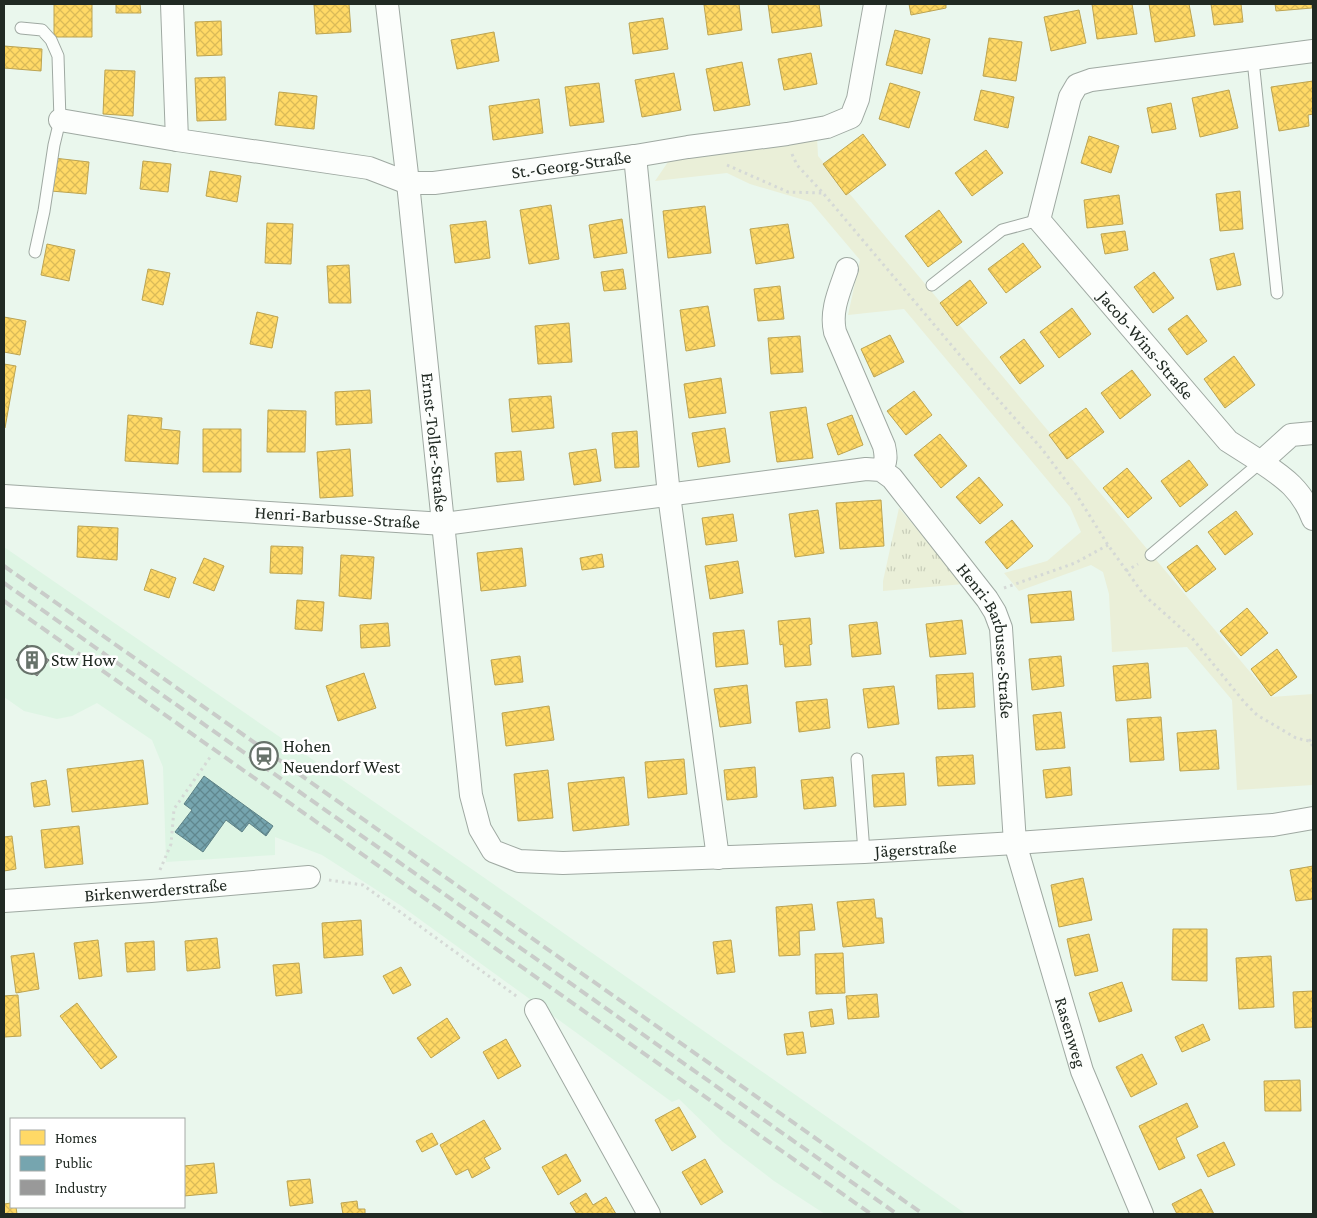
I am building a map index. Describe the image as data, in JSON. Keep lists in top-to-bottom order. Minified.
{"streets":{"street":["St.-Georg-Straße","Jacob-Wins-Straße","Ernst-Toller-Straße","Henri-Barbusse-Straße","Jägerstraße","Birkenwerderstraße","Rasenweg"]},"crossings":[["St.-Georg-Straße","Ernst-Toller-Straße"],["Ernst-Toller-Straße","Henri-Barbusse-Straße"],["Ernst-Toller-Straße","Jägerstraße"],["Henri-Barbusse-Straße","Jägerstraße"],["Henri-Barbusse-Straße","Rasenweg"],["Jägerstraße","Rasenweg"]],"places":{"building":["Stw How"],"station":["Hohen Neuendorf West"]},"legend":["Homes","Public","Industry"]}
